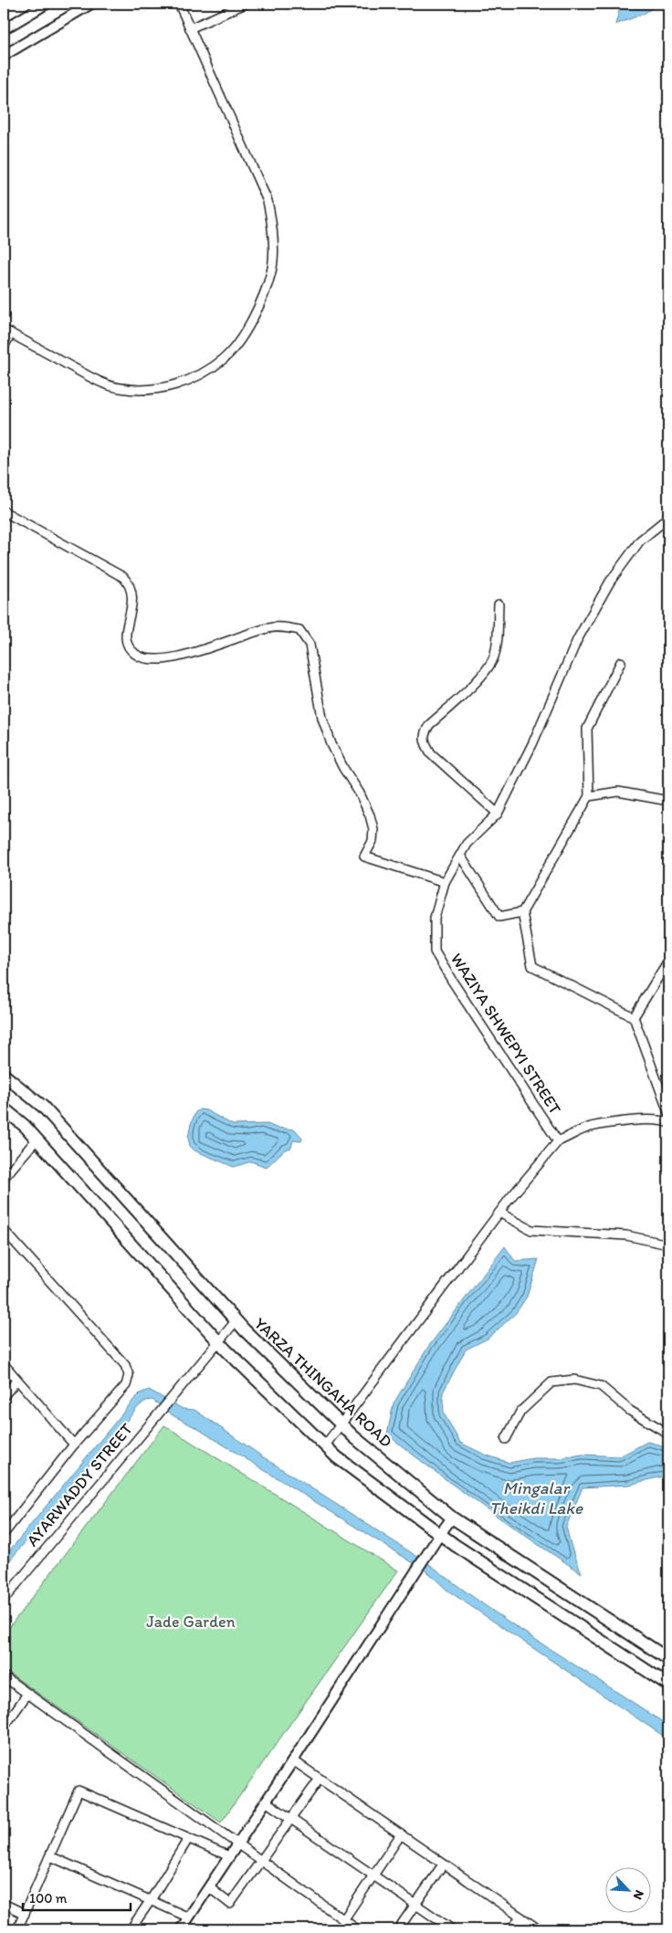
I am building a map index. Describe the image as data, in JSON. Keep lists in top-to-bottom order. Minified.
{"streets":{"main road":["YARZA THINGAHA ROAD"],"street":["WAZIYA SHWEPYI STREET","AYARWADDY STREET"]},"water":["Mingalar Theikdi Lake"],"parks":["Jade Garden"],"scale_bar":"100 m","north":"bottom right"}
